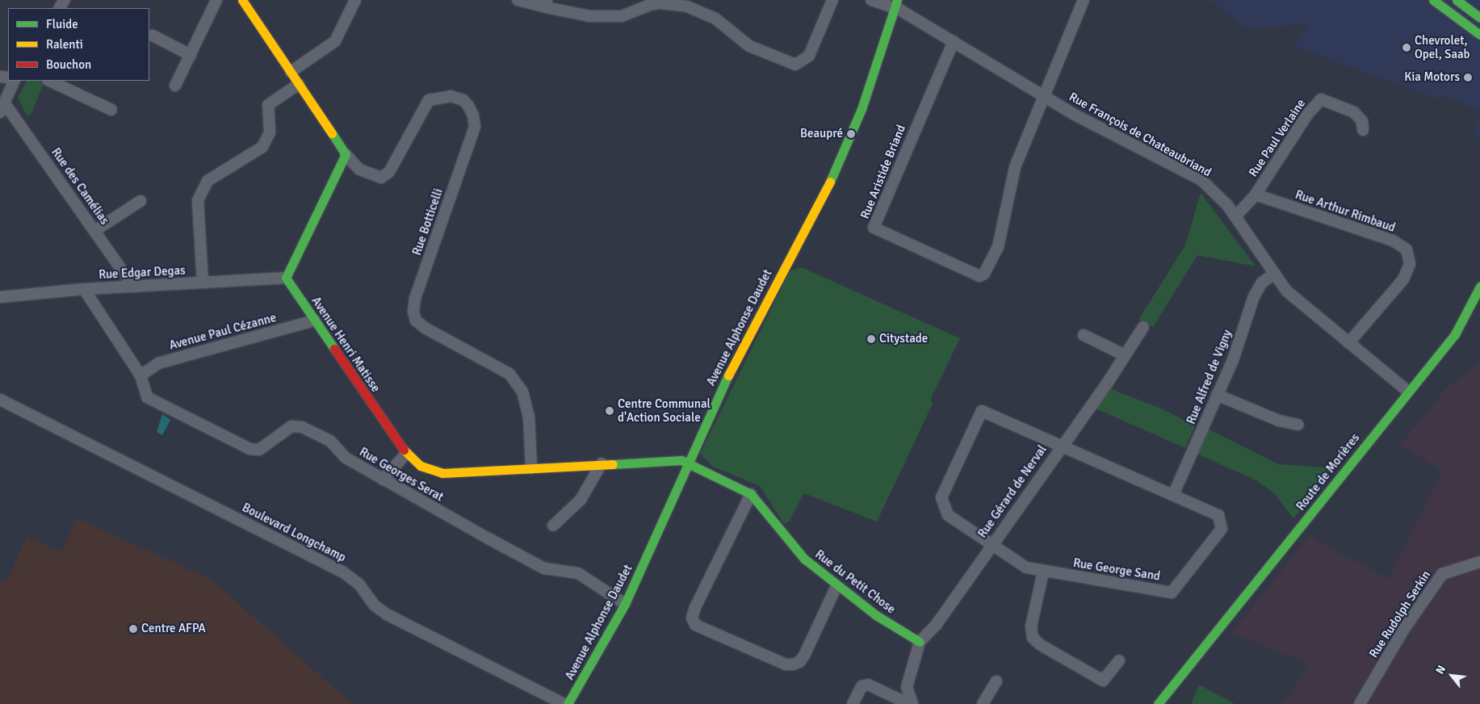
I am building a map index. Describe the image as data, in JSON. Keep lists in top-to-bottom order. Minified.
{"streets":{"street":["Rue François de Chateaubriand","Rue Paul Verlaine","Rue Aristide Briand","Rue des Camélias","Rue Arthur Rimbaud","Rue Botticelli","Rue Edgar Degas","Avenue Alphonse Daudet","Avenue Paul Cézanne","Avenue Henri Matisse","Rue Alfred de Vigny","Route de Morières","Rue Georges Serat","Rue Gérard de Nerval","Boulevard Longchamp","Rue George Sand","Rue du Petit Chose","Rue Rudolph Serkin"]},"crossings":[["Rue François de Chateaubriand","Rue Paul Verlaine"],["Rue François de Chateaubriand","Rue Aristide Briand"],["Rue François de Chateaubriand","Rue Arthur Rimbaud"],["Rue François de Chateaubriand","Avenue Alphonse Daudet"],["Rue François de Chateaubriand","Rue Alfred de Vigny"],["Rue François de Chateaubriand","Route de Morières"],["Rue Paul Verlaine","Rue Arthur Rimbaud"],["Rue des Camélias","Rue Edgar Degas"],["Rue Botticelli","Avenue Henri Matisse"],["Rue Edgar Degas","Avenue Henri Matisse"],["Rue Edgar Degas","Rue Georges Serat"],["Avenue Alphonse Daudet","Avenue Henri Matisse"],["Avenue Alphonse Daudet","Rue Georges Serat"],["Avenue Alphonse Daudet","Rue du Petit Chose"],["Avenue Paul Cézanne","Avenue Henri Matisse"],["Avenue Paul Cézanne","Rue Georges Serat"],["Avenue Henri Matisse","Rue du Petit Chose"],["Rue Alfred de Vigny","Rue George Sand"],["Rue Gérard de Nerval","Rue George Sand"],["Rue Gérard de Nerval","Rue du Petit Chose"]],"places":["Chevrolet, Opel, Saab","Kia Motors","Beaupré","Citystade","Centre Communal d'Action Sociale","Centre AFPA"],"legend":["Fluide","Ralenti","Bouchon"],"north":"top left"}
